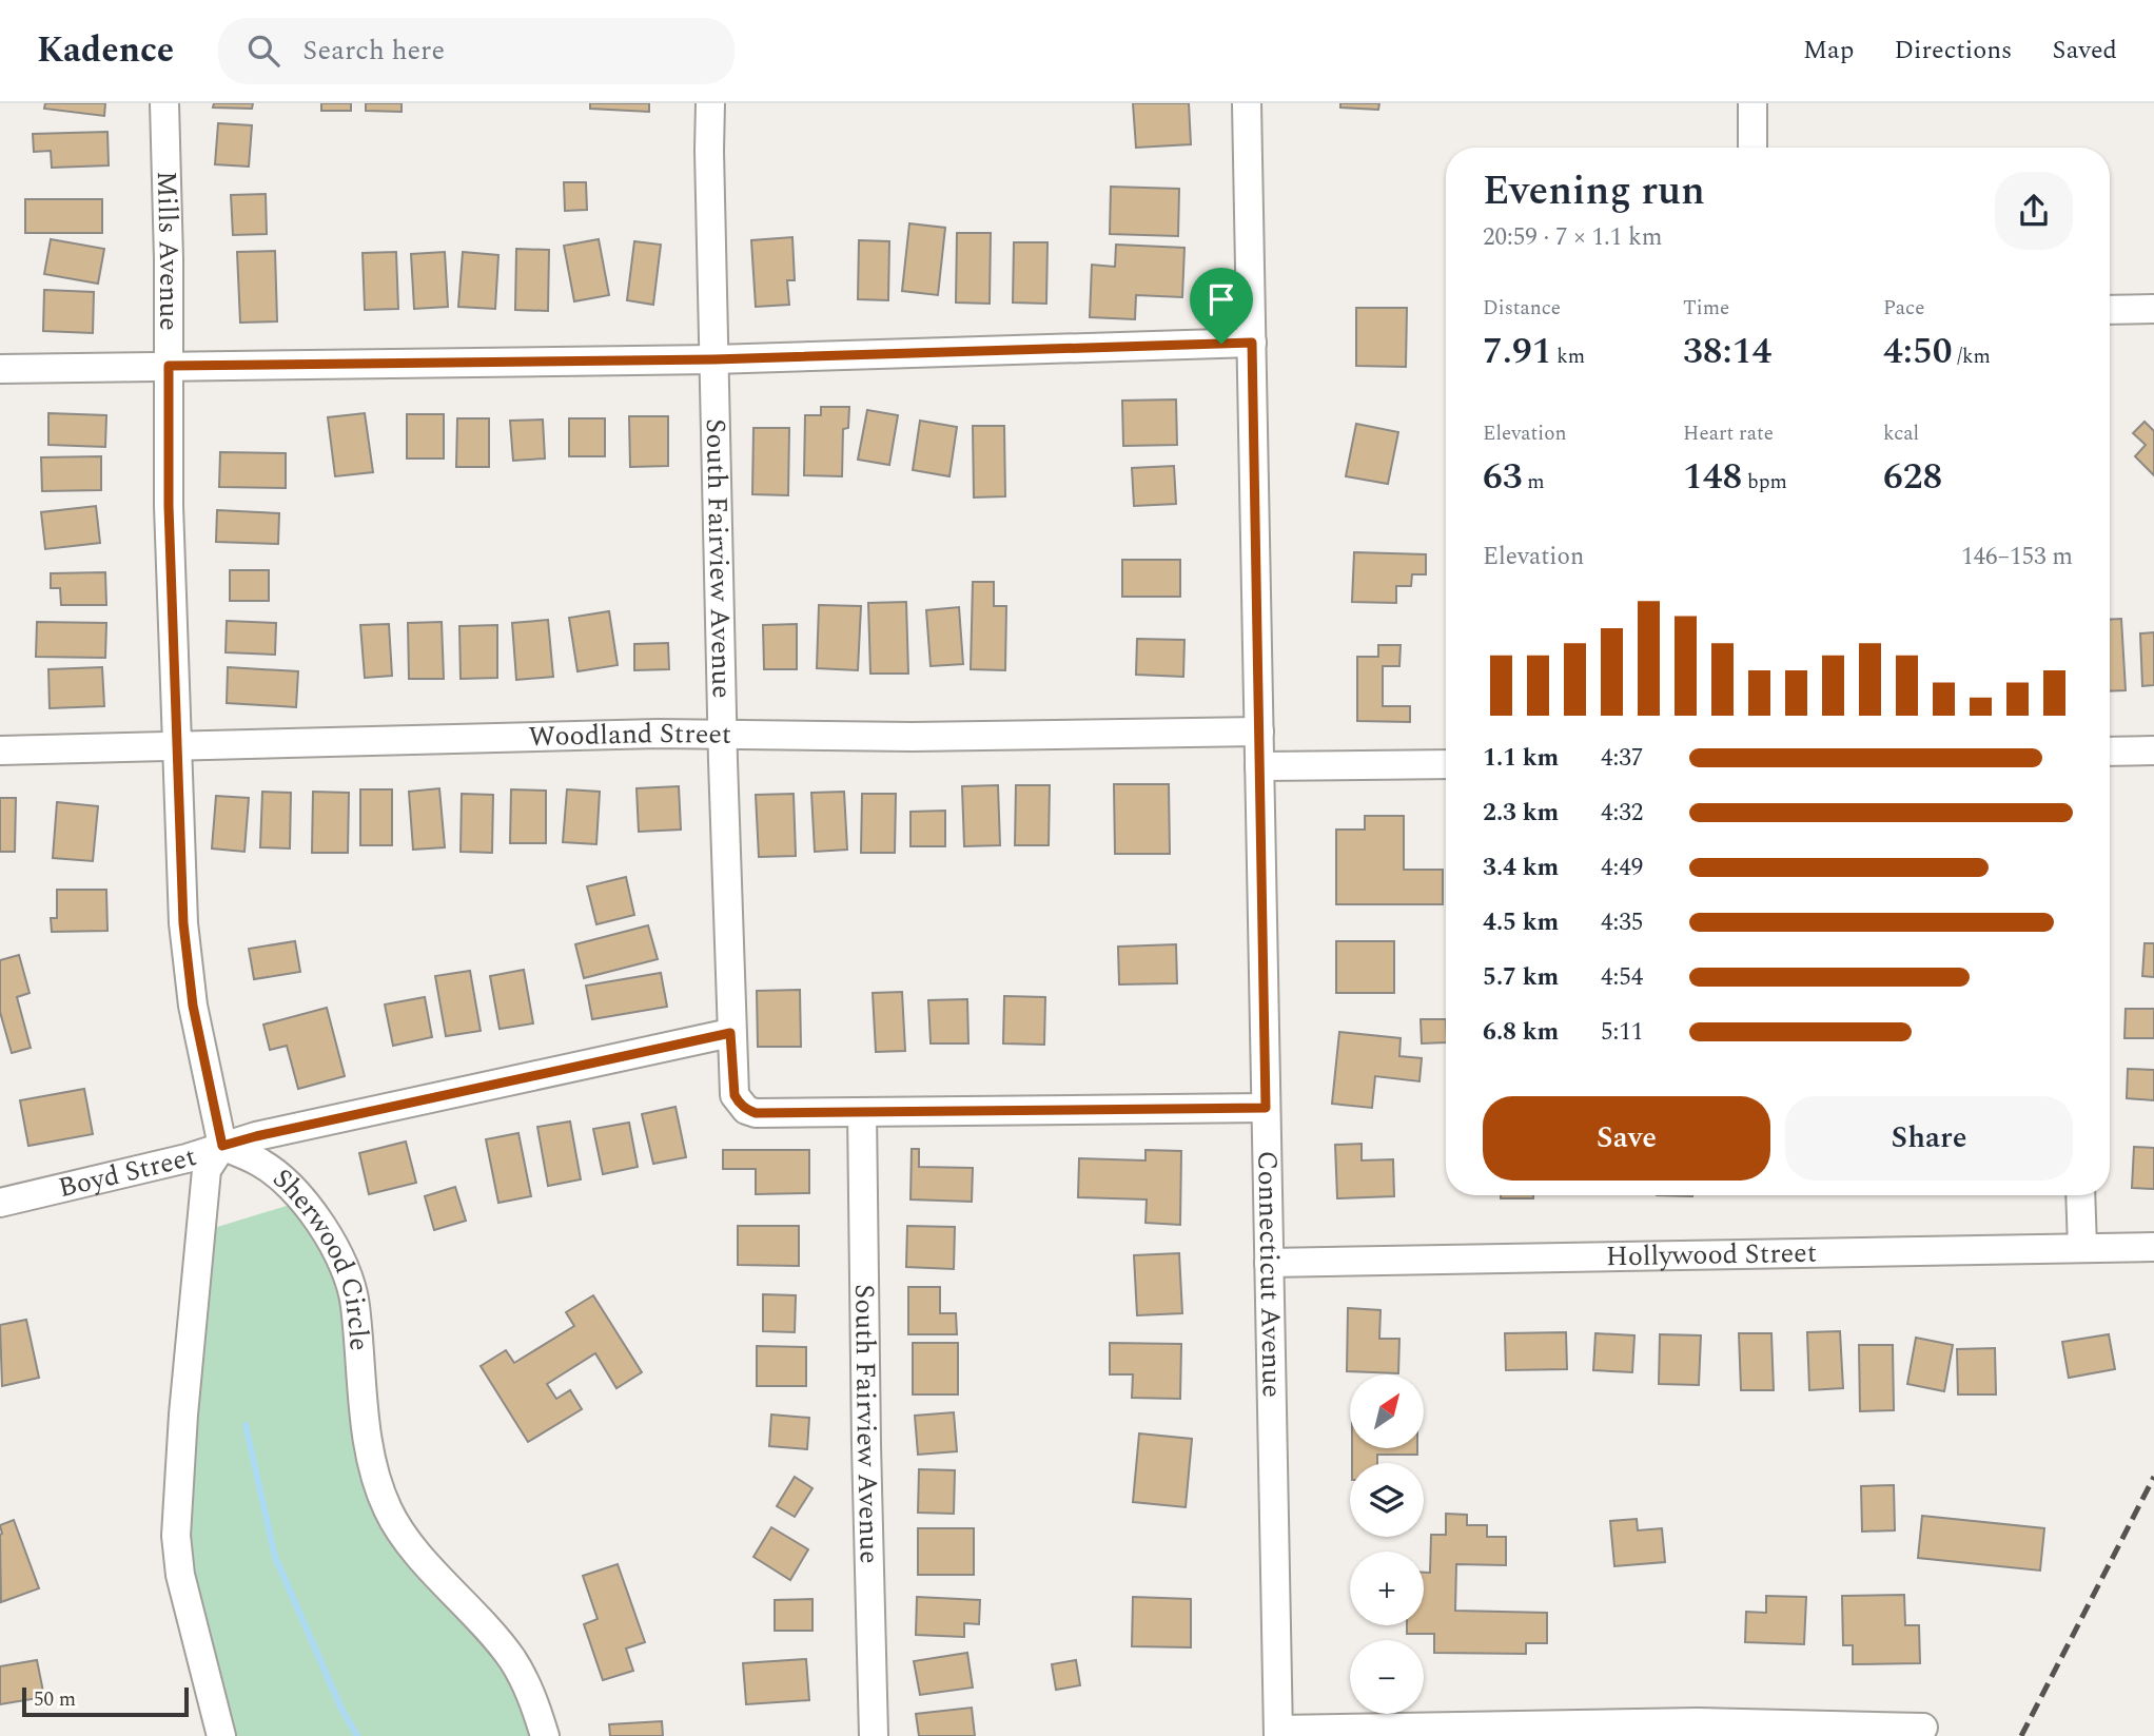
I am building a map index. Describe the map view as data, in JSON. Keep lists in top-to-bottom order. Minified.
{"streets":{"street":["Mills Avenue","South Fairview Avenue","Woodland Street","Boyd Street","Hollywood Street","Sherwood Circle","Connecticut Avenue"]},"crossings":[["Mills Avenue","Woodland Street"],["Mills Avenue","Boyd Street"],["Mills Avenue","Sherwood Circle"],["South Fairview Avenue","Woodland Street"],["South Fairview Avenue","Boyd Street"],["Woodland Street","Connecticut Avenue"],["Boyd Street","Sherwood Circle"],["Hollywood Street","Connecticut Avenue"]],"scale_bar":"50 m","north":"top right","page":{"header":"Kadence","search":"Search here","nav":["Map","Directions","Saved"],"heading":["Evening run","20:59 · 7 × 1.1 km"],"stats":[["Distance","7.91 km"],["Time","38:14"],["Pace","4:50 /km"],["Elevation","63 m"],["Heart rate","148 bpm"],["kcal","628"]],"chart":["Elevation","146–153 m"],"list":[{"name":"1.1 km","note":"4:37"},{"name":"2.3 km","note":"4:32"},{"name":"3.4 km","note":"4:49"},{"name":"4.5 km","note":"4:35"},{"name":"5.7 km","note":"4:54"},{"name":"6.8 km","note":"5:11"}],"buttons":["Save","Share"],"map_buttons":["+","−"],"scale":"50 m"}}
